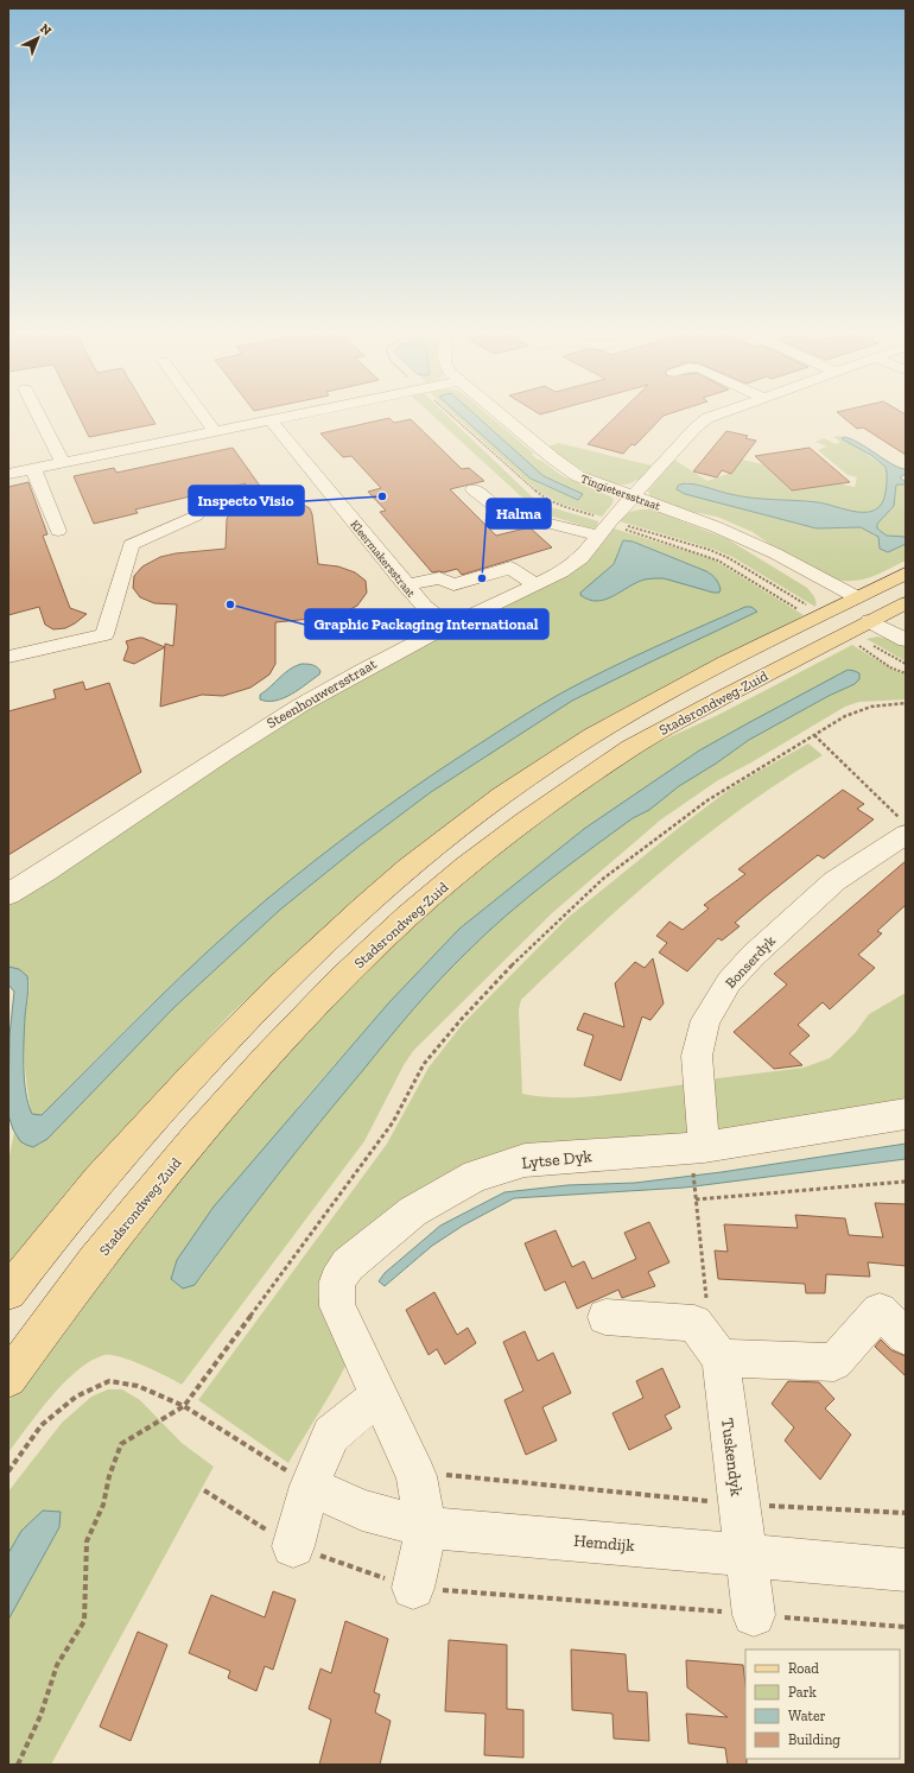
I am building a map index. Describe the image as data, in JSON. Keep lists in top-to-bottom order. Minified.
{"streets":{"main road":["Stadsrondweg-Zuid"],"street":["Tingietersstraat","Kleermakersstraat","Steenhouwersstraat","Bonserdyk","Lytse Dyk","Tuskendyk","Hemdijk"]},"crossings":[["Tingietersstraat","Steenhouwersstraat"],["Tingietersstraat","Stadsrondweg-Zuid"],["Kleermakersstraat","Steenhouwersstraat"],["Bonserdyk","Lytse Dyk"],["Lytse Dyk","Hemdijk"],["Tuskendyk","Hemdijk"]],"places":["Inspecto Visio","Halma","Graphic Packaging International"],"legend":["Road","Park","Water","Building"],"north":"top right"}
